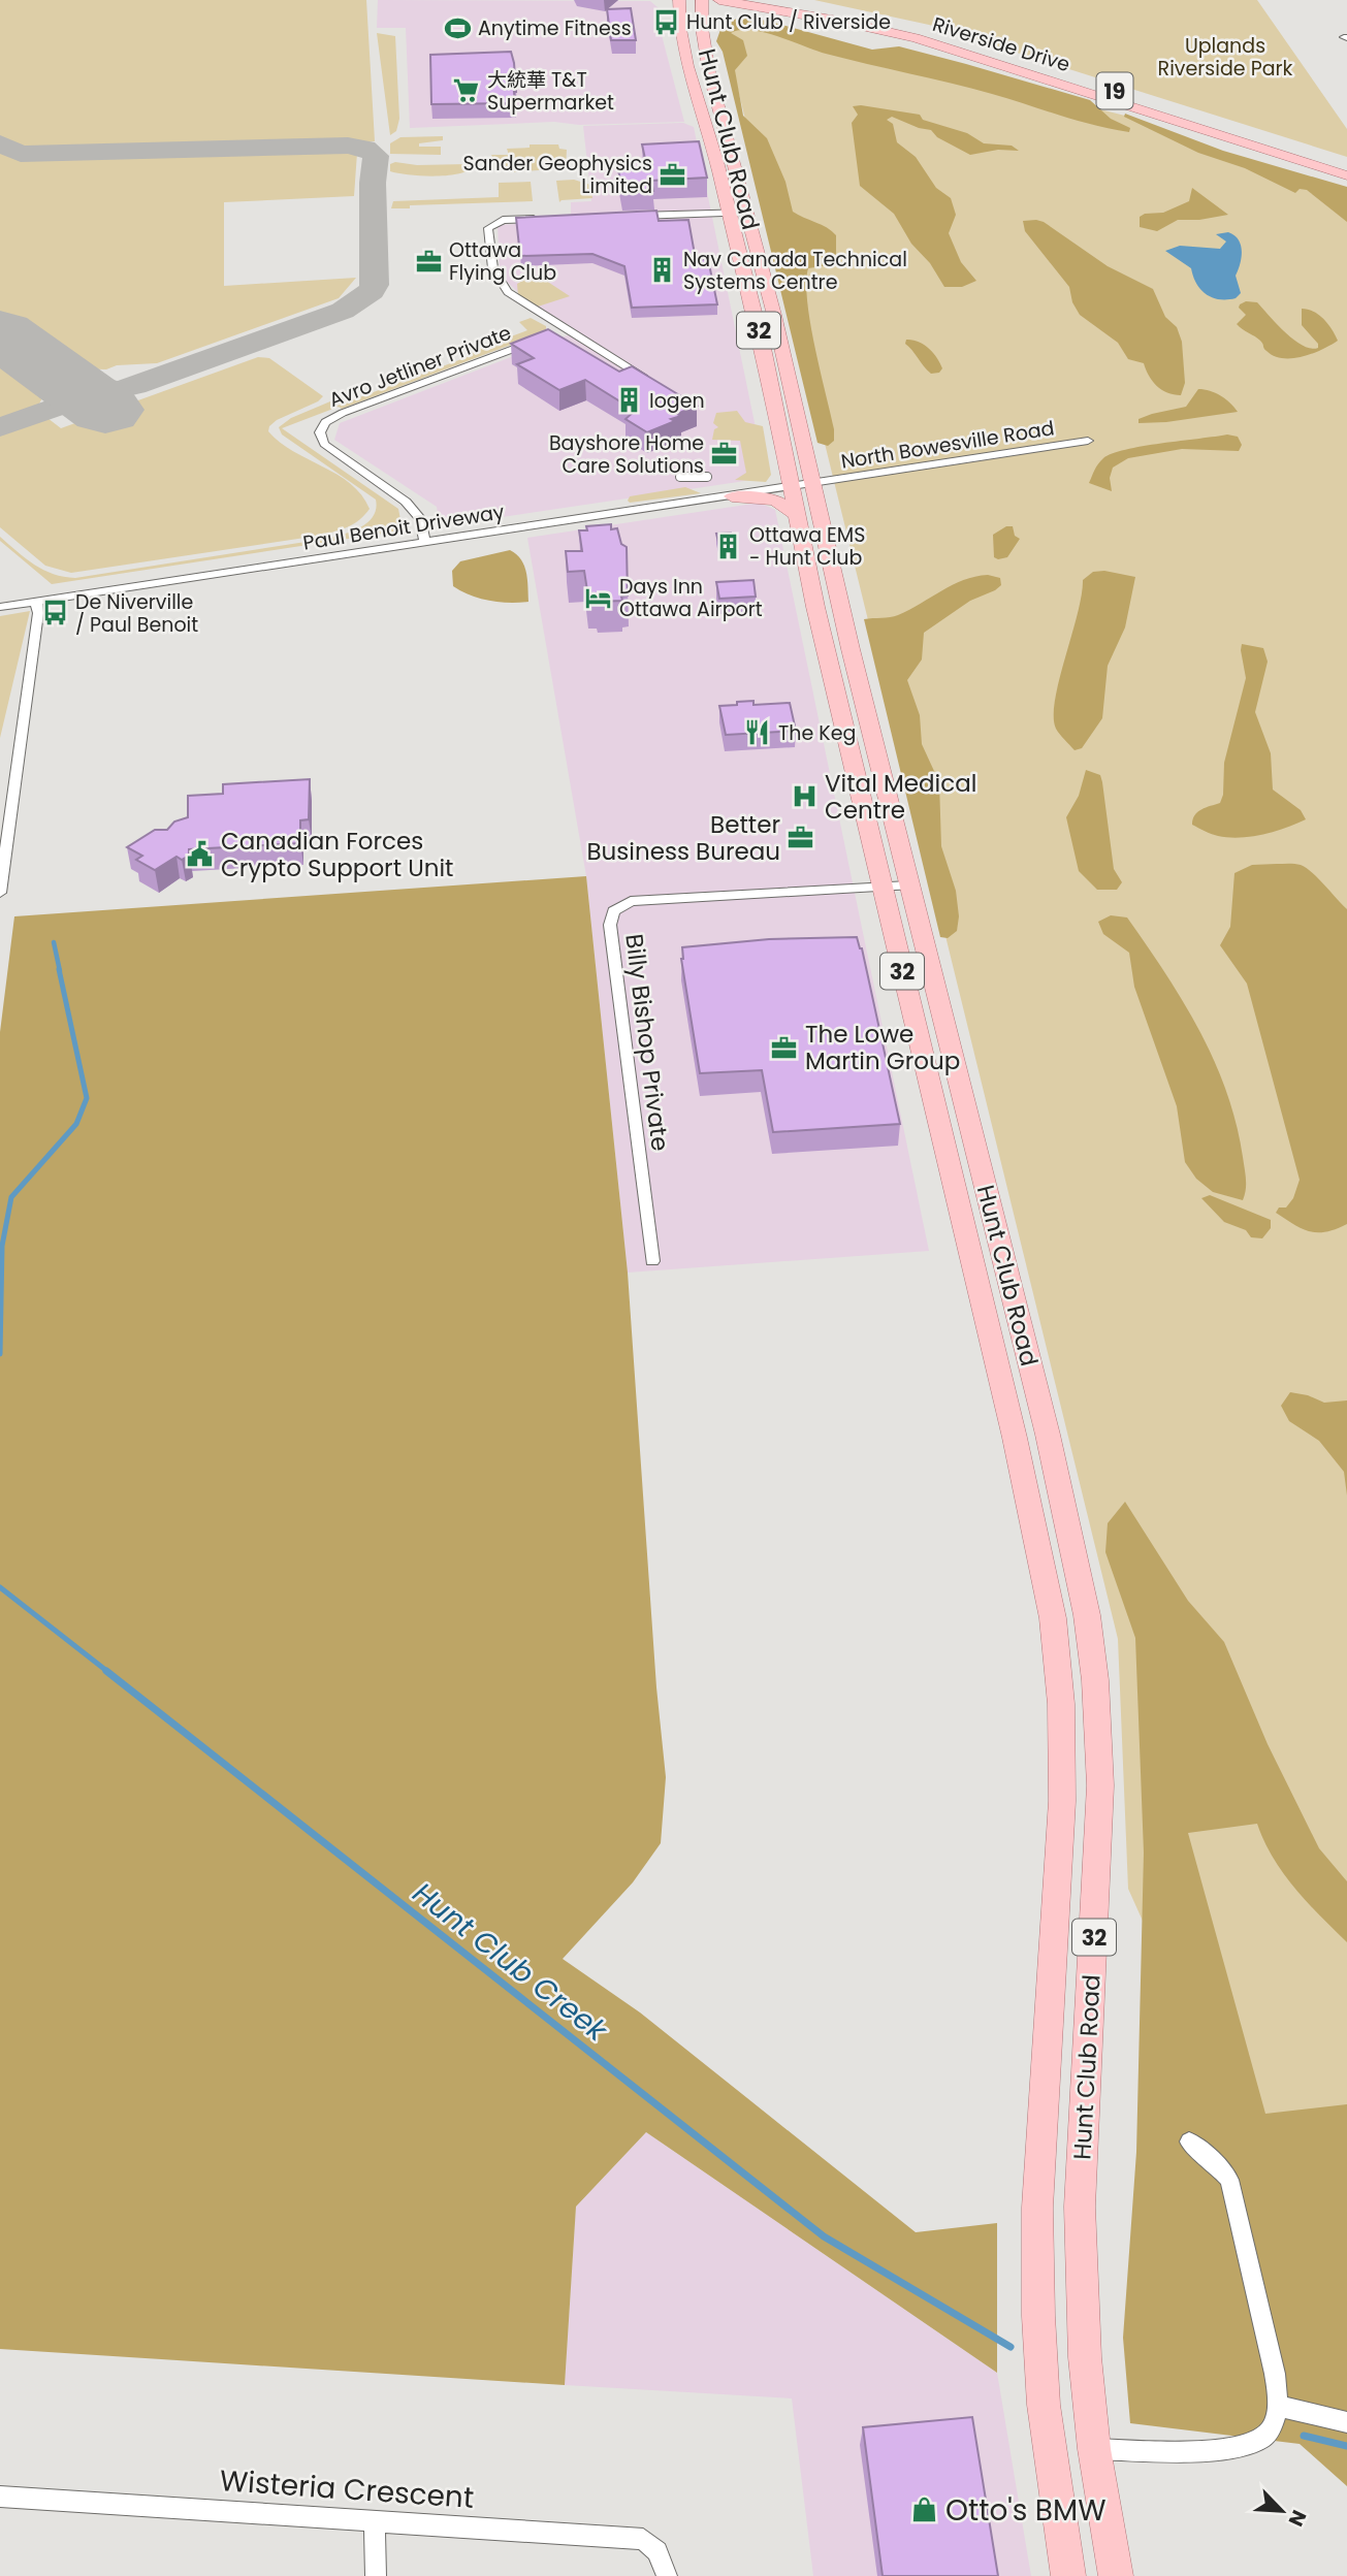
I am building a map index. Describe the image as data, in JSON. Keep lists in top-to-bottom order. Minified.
{"streets":{"main road":["Riverside Drive","19","Hunt Club Road","32"],"street":["Avro Jetliner Private","North Bowesville Road","Paul Benoit Driveway","Billy Bishop Private","Wisteria Crescent"]},"crossings":[["Hunt Club Road","North Bowesville Road"],["Hunt Club Road","Paul Benoit Driveway"],["Hunt Club Road","Billy Bishop Private"],["Avro Jetliner Private","Paul Benoit Driveway"],["North Bowesville Road","Paul Benoit Driveway"]],"water":["Hunt Club Creek"],"parks":["Uplands Riverside Park"],"places":{"bus stop":["Hunt Club / Riverside","De Niverville / Paul Benoit"],"sports":["Anytime Fitness"],"supermarket":["大統華 T&T Supermarket"],"office":["Sander Geophysics Limited","Ottawa Flying Club","Bayshore Home Care Solutions","Better Business Bureau","The Lowe Martin Group"],"building":["Nav Canada Technical Systems Centre","Iogen","Ottawa EMS - Hunt Club"],"hotel":["Days Inn Ottawa Airport"],"restaurant":["The Keg"],"hospital":["Vital Medical Centre"],"public building":["Canadian Forces Crypto Support Unit"],"shop":["Otto's BMW"]},"north":"bottom right"}
